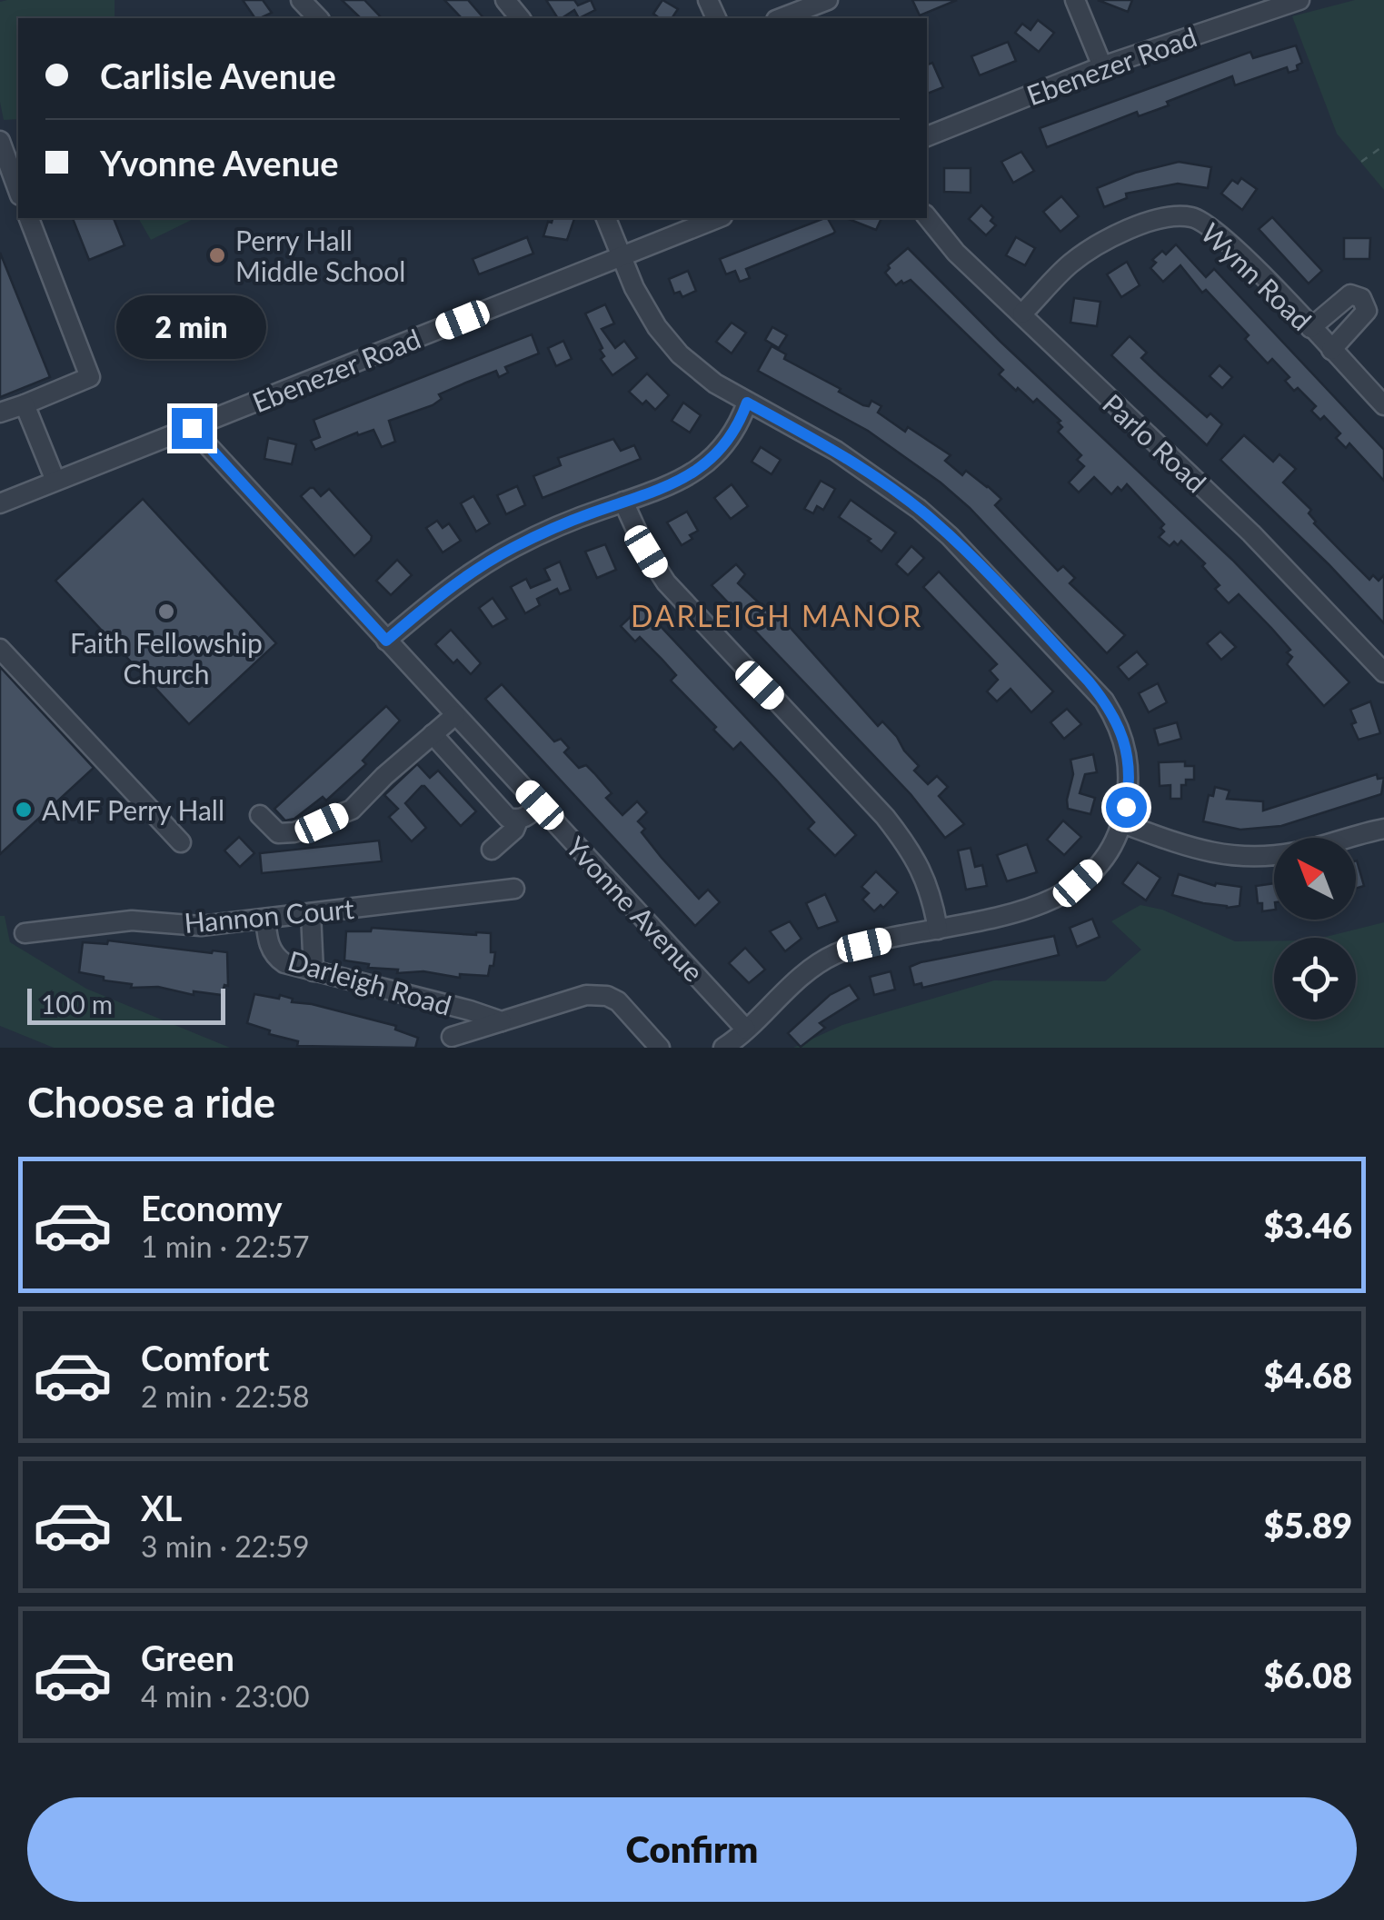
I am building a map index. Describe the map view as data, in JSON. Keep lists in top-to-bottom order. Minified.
{"streets":{"street":["Ebenezer Road","Wynn Road","Parlo Road","Yvonne Avenue","Hannon Court","Darleigh Road"]},"crossings":[["Ebenezer Road","Yvonne Avenue"],["Wynn Road","Parlo Road"],["Hannon Court","Darleigh Road"]],"districts":["DARLEIGH MANOR"],"places":["Perry Hall Middle School","Faith Fellowship Church","AMF Perry Hall"],"scale_bar":"100 m","north":"top left","page":{"banner":["Carlisle Avenue","Yvonne Avenue"],"bubble":"2 min","scale":"100 m","heading":"Choose a ride","list":[{"name":"Economy","note":"1 min · 22:57","value":"$3.46"},{"name":"Comfort","note":"2 min · 22:58","value":"$4.68"},{"name":"XL","note":"3 min · 22:59","value":"$5.89"},{"name":"Green","note":"4 min · 23:00","value":"$6.08"}],"buttons":"Confirm"}}
